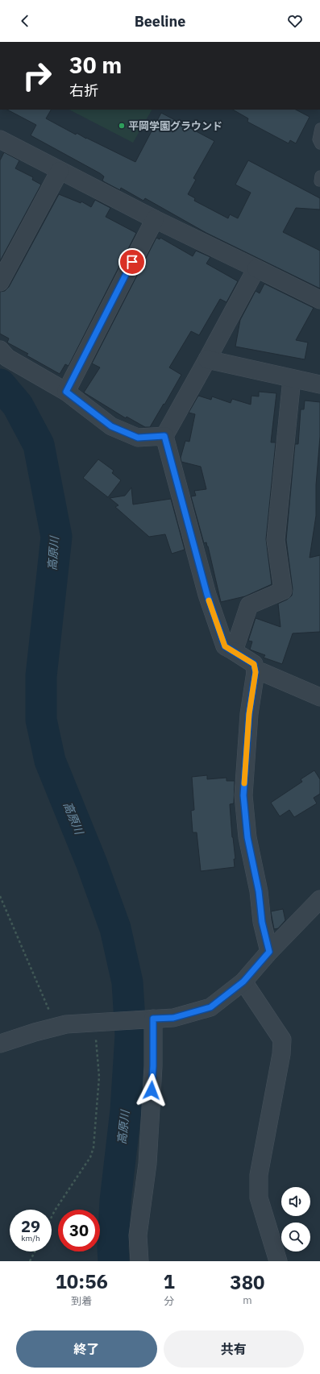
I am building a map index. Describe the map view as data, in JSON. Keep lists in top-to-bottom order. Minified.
{"water":["高原川"],"places":["平岡学園グラウンド"],"page":{"header":"Beeline","turn":["30 m","右折"],"speed":"29 km/h","limit":"30","eta":["10:56","到着","1","分","380","m"],"buttons":["終了","共有"]}}
